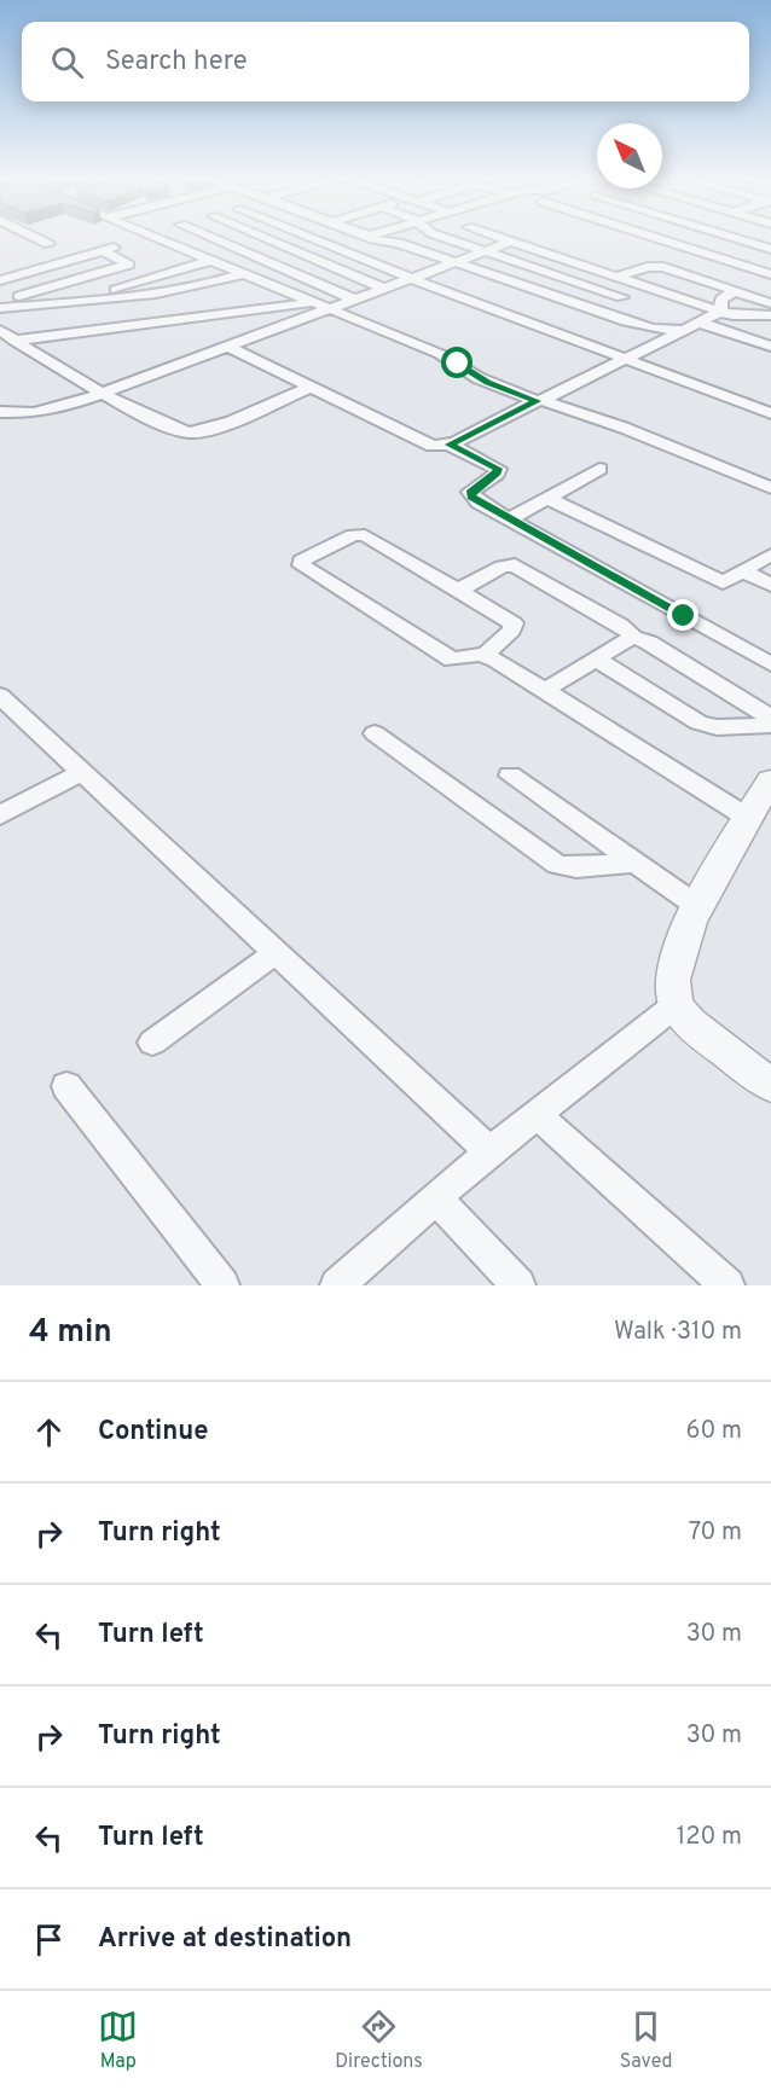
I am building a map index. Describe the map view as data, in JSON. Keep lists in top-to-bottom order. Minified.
{"north":"top left","page":{"search":"Search here","heading":["4 min","Walk · 310 m"],"list":[["Continue","60 m"],["Turn right","70 m"],["Turn left","30 m"],["Turn right","30 m"],["Turn left","120 m"],"Arrive at destination"],"nav":["Map","Directions","Saved"]}}
